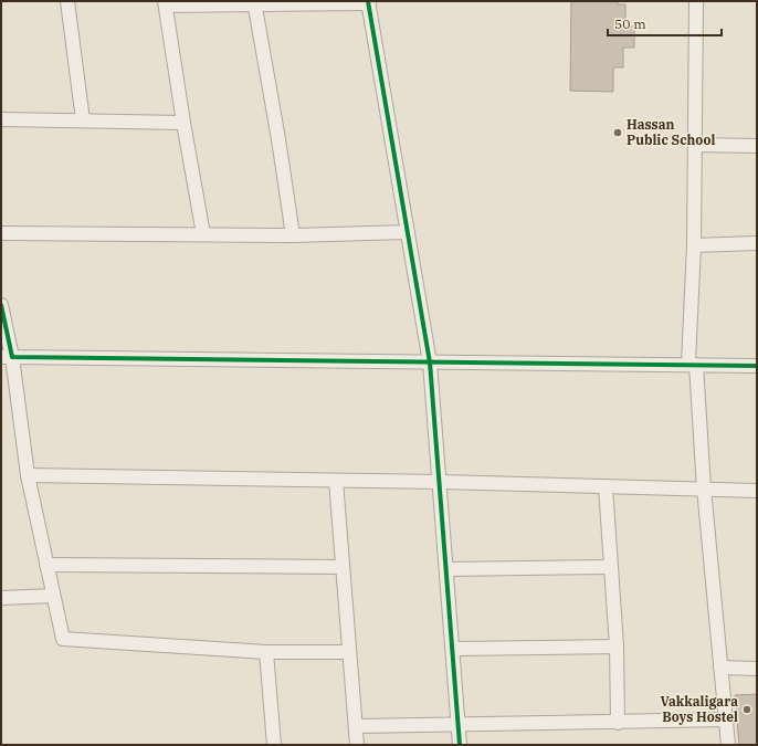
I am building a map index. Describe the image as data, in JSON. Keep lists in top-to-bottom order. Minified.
{"places":["Hassan Public School","Vakkaligara Boys Hostel"],"scale_bar":"50 m"}
